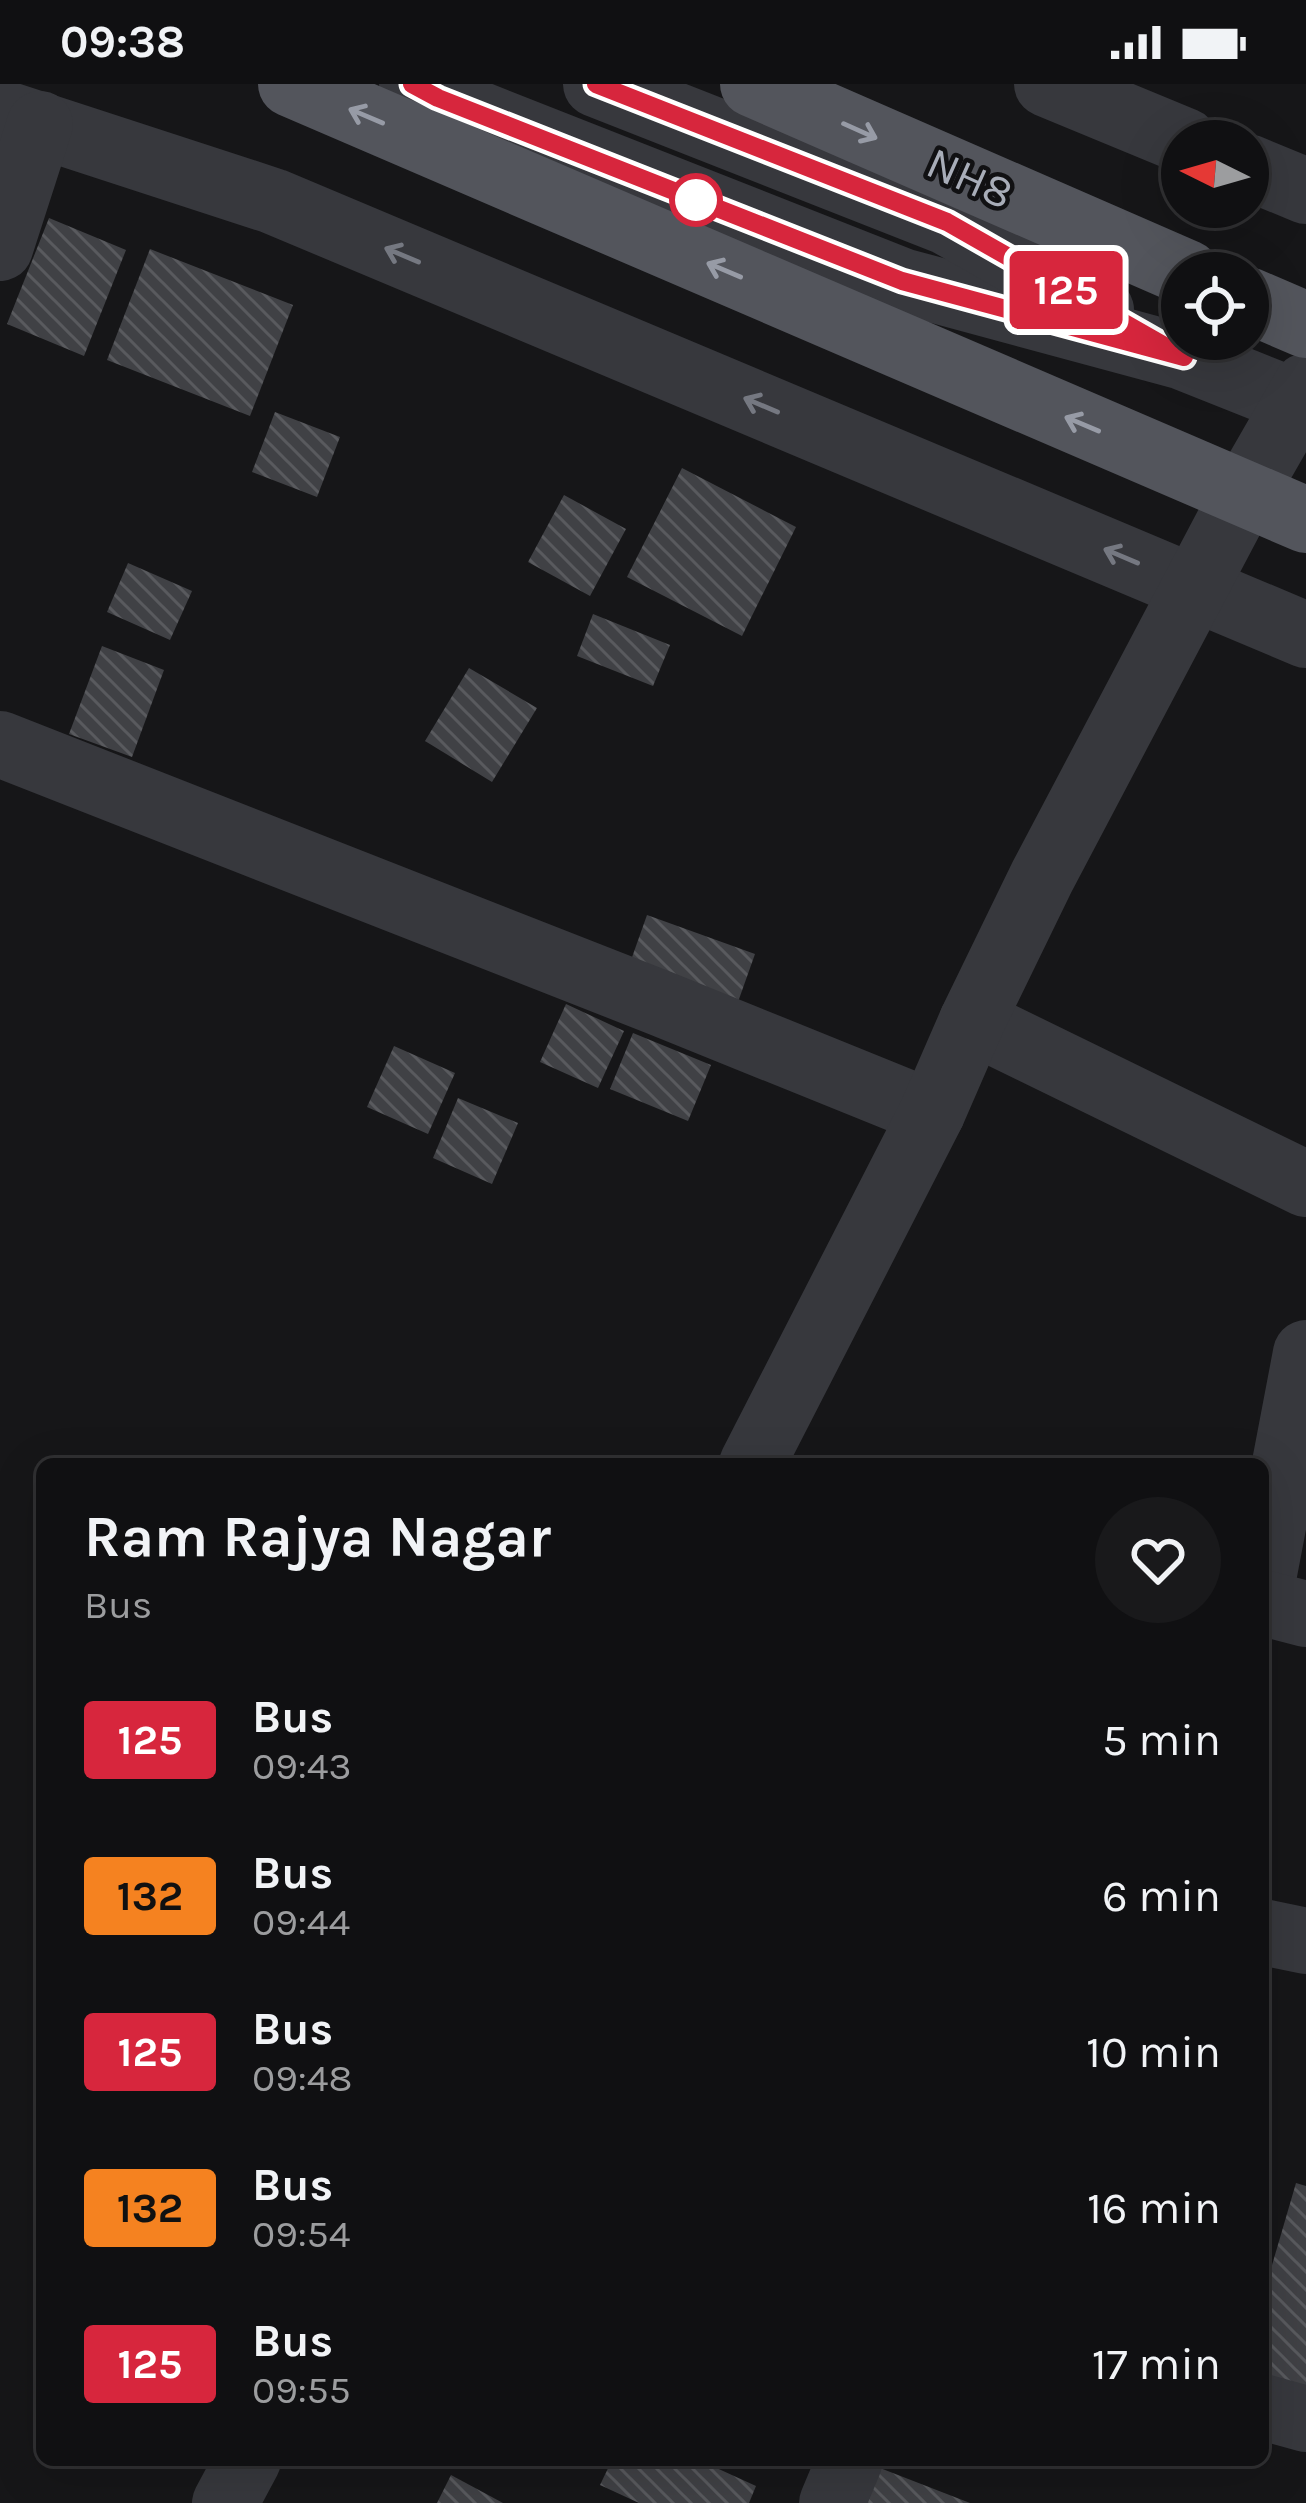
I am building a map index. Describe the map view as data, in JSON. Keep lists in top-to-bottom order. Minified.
{"streets":{"main road":["NH8"]},"lines":["bus line 125"],"north":"left","page":{"status":"09:38","on_map":"125","heading":["Ram Rajya Nagar","Bus"],"list":[{"mark":"125","name":"Bus","note":"09:43","value":"5 min"},{"mark":"132","name":"Bus","note":"09:44","value":"6 min"},{"mark":"125","name":"Bus","note":"09:48","value":"10 min"},{"mark":"132","name":"Bus","note":"09:54","value":"16 min"},{"mark":"125","name":"Bus","note":"09:55","value":"17 min"}]}}
